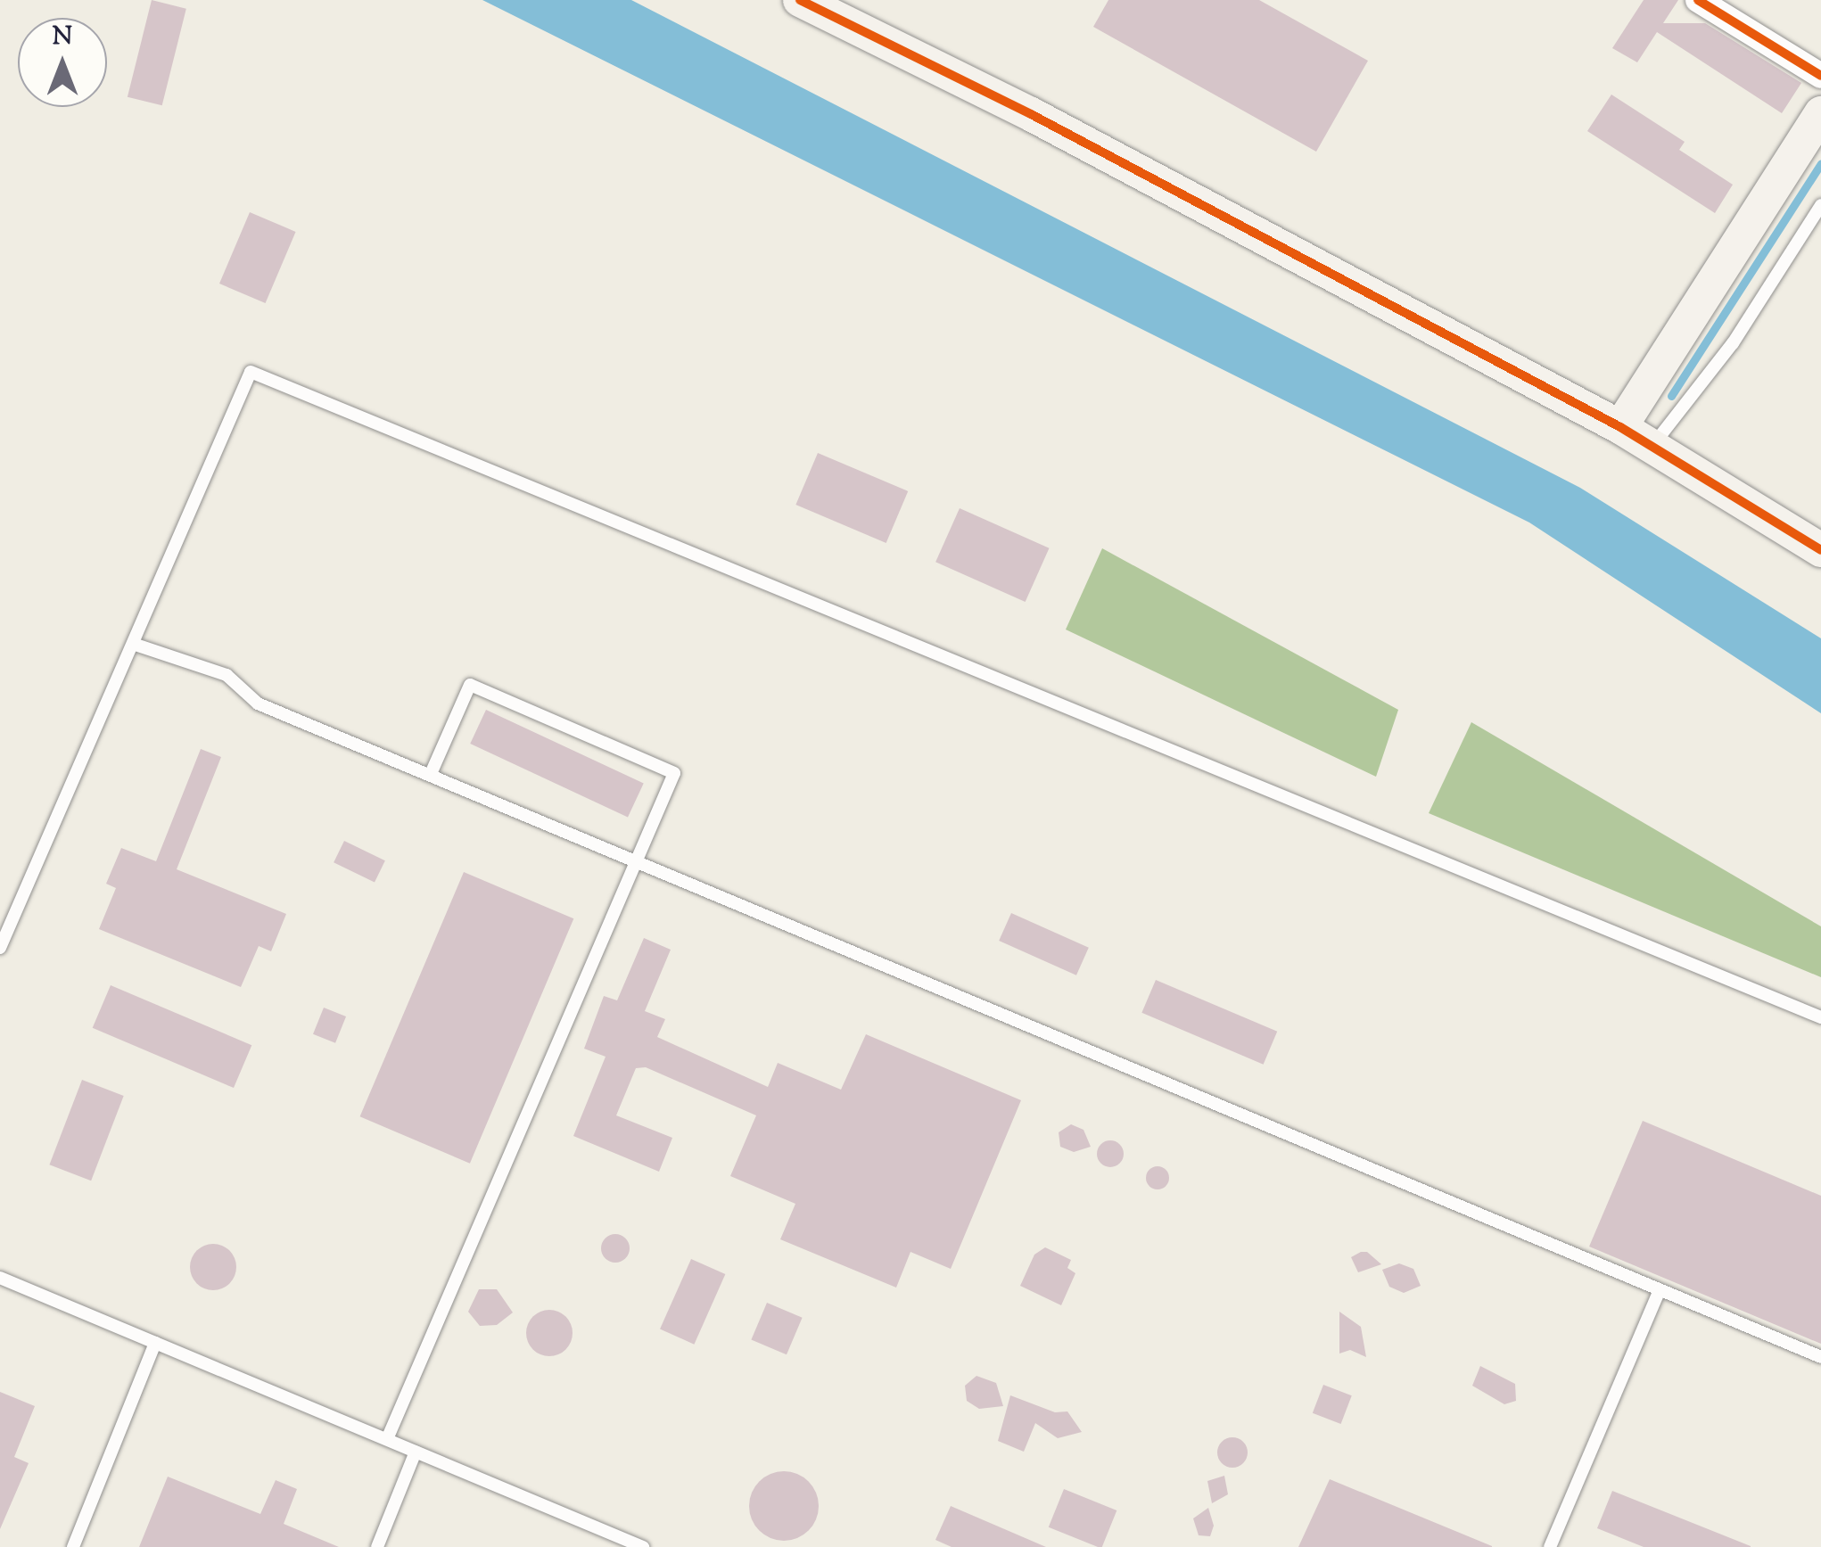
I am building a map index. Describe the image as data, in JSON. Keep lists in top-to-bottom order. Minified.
{"north":"top"}
